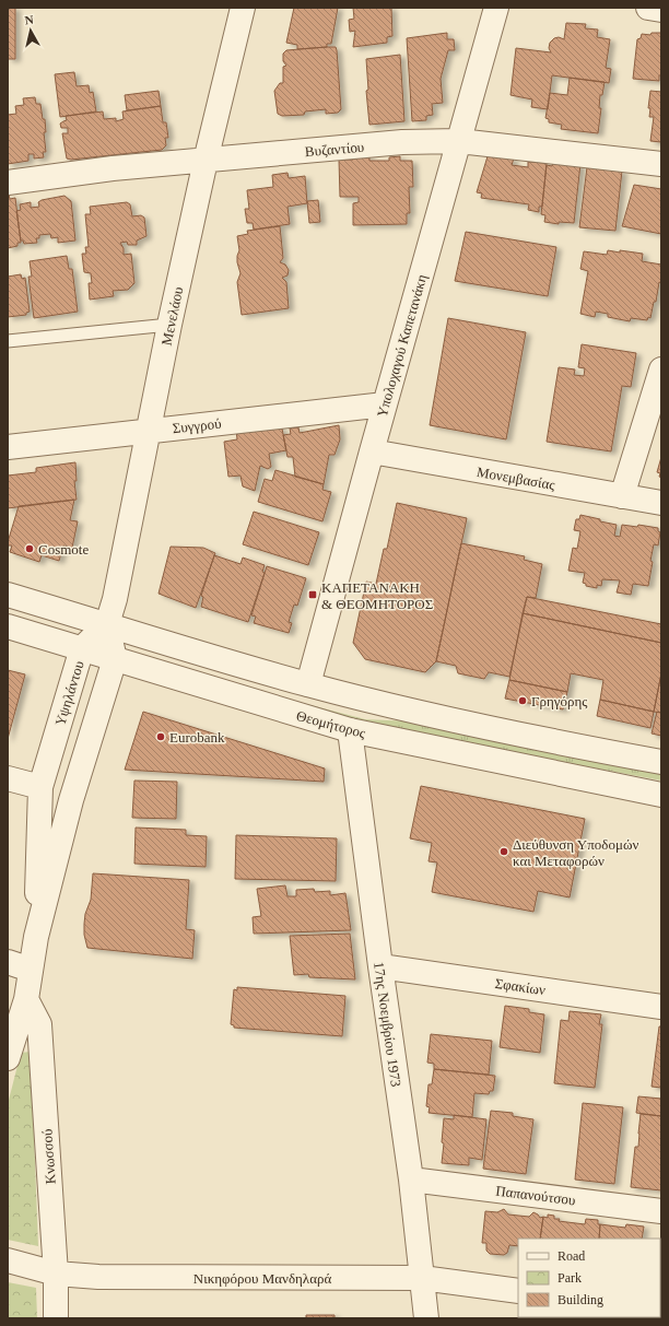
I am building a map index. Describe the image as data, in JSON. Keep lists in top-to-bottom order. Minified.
{"streets":{"street":["Βυζαντίου","Μενελάου","Υπολοχαγού Καπετανάκη","Συγγρού","Μονεμβασίας","Υψηλάντου","Θεομήτορος","Σφακίων","17ης Νοεμβρίου 1973","Κνωσσού","Παπανούτσου","Νικηφόρου Μανδηλαρά"]},"crossings":[["Βυζαντίου","Μενελάου"],["Βυζαντίου","Υπολοχαγού Καπετανάκη"],["Μενελάου","Συγγρού"],["Μενελάου","Υψηλάντου"],["Υπολοχαγού Καπετανάκη","Συγγρού"],["Υπολοχαγού Καπετανάκη","Μονεμβασίας"],["Υψηλάντου","Θεομήτορος"],["Υψηλάντου","Κνωσσού"],["Θεομήτορος","17ης Νοεμβρίου 1973"],["Σφακίων","17ης Νοεμβρίου 1973"],["17ης Νοεμβρίου 1973","Παπανούτσου"],["17ης Νοεμβρίου 1973","Νικηφόρου Μανδηλαρά"],["Κνωσσού","Νικηφόρου Μανδηλαρά"]],"places":{"other":["Cosmote","Γρηγόρης","Eurobank","Διεύθυνση Υποδομών και Μεταφορών"],"transit":["ΚΑΠΕΤΑΝΑΚΗ & ΘΕΟΜΗΤΟΡΟΣ"]},"legend":["Road","Park","Building"],"north":"top"}
